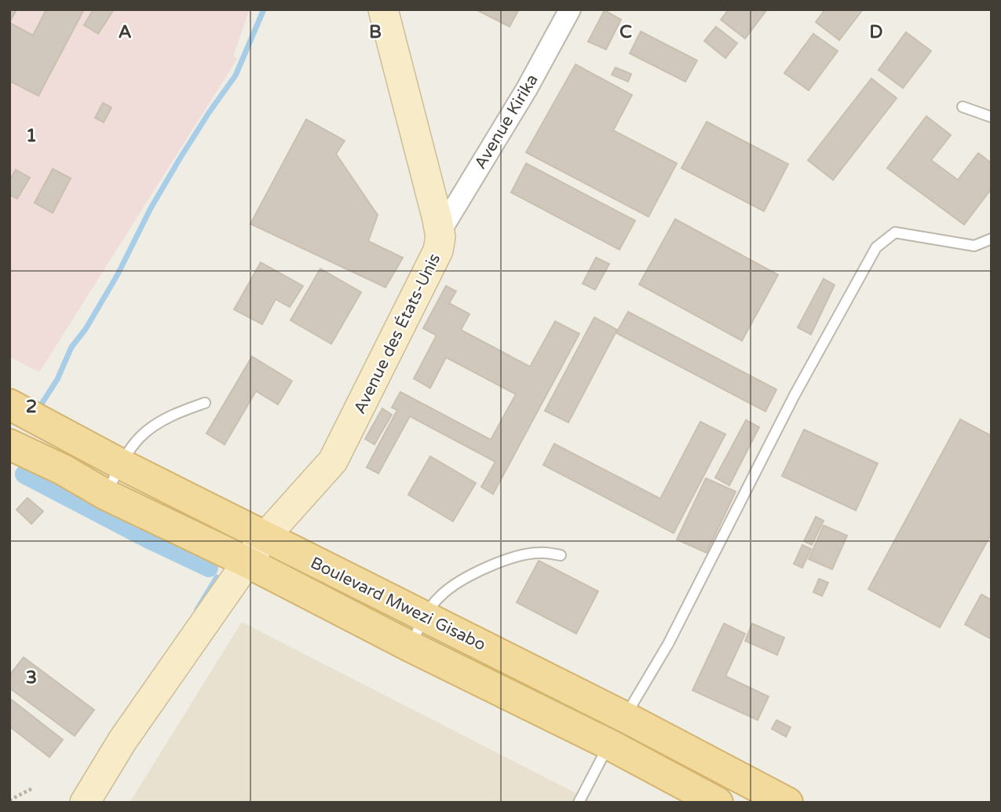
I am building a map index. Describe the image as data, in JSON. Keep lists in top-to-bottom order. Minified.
{"streets":{"main road":["Boulevard Mwezi Gisabo"],"street":["Avenue Kirika","Avenue des États-Unis"]},"crossings":[["Avenue Kirika","Avenue des États-Unis"],["Avenue des États-Unis","Boulevard Mwezi Gisabo"]],"grid":{"columns":["A","B","C","D"],"rows":["1","2","3"]}}
